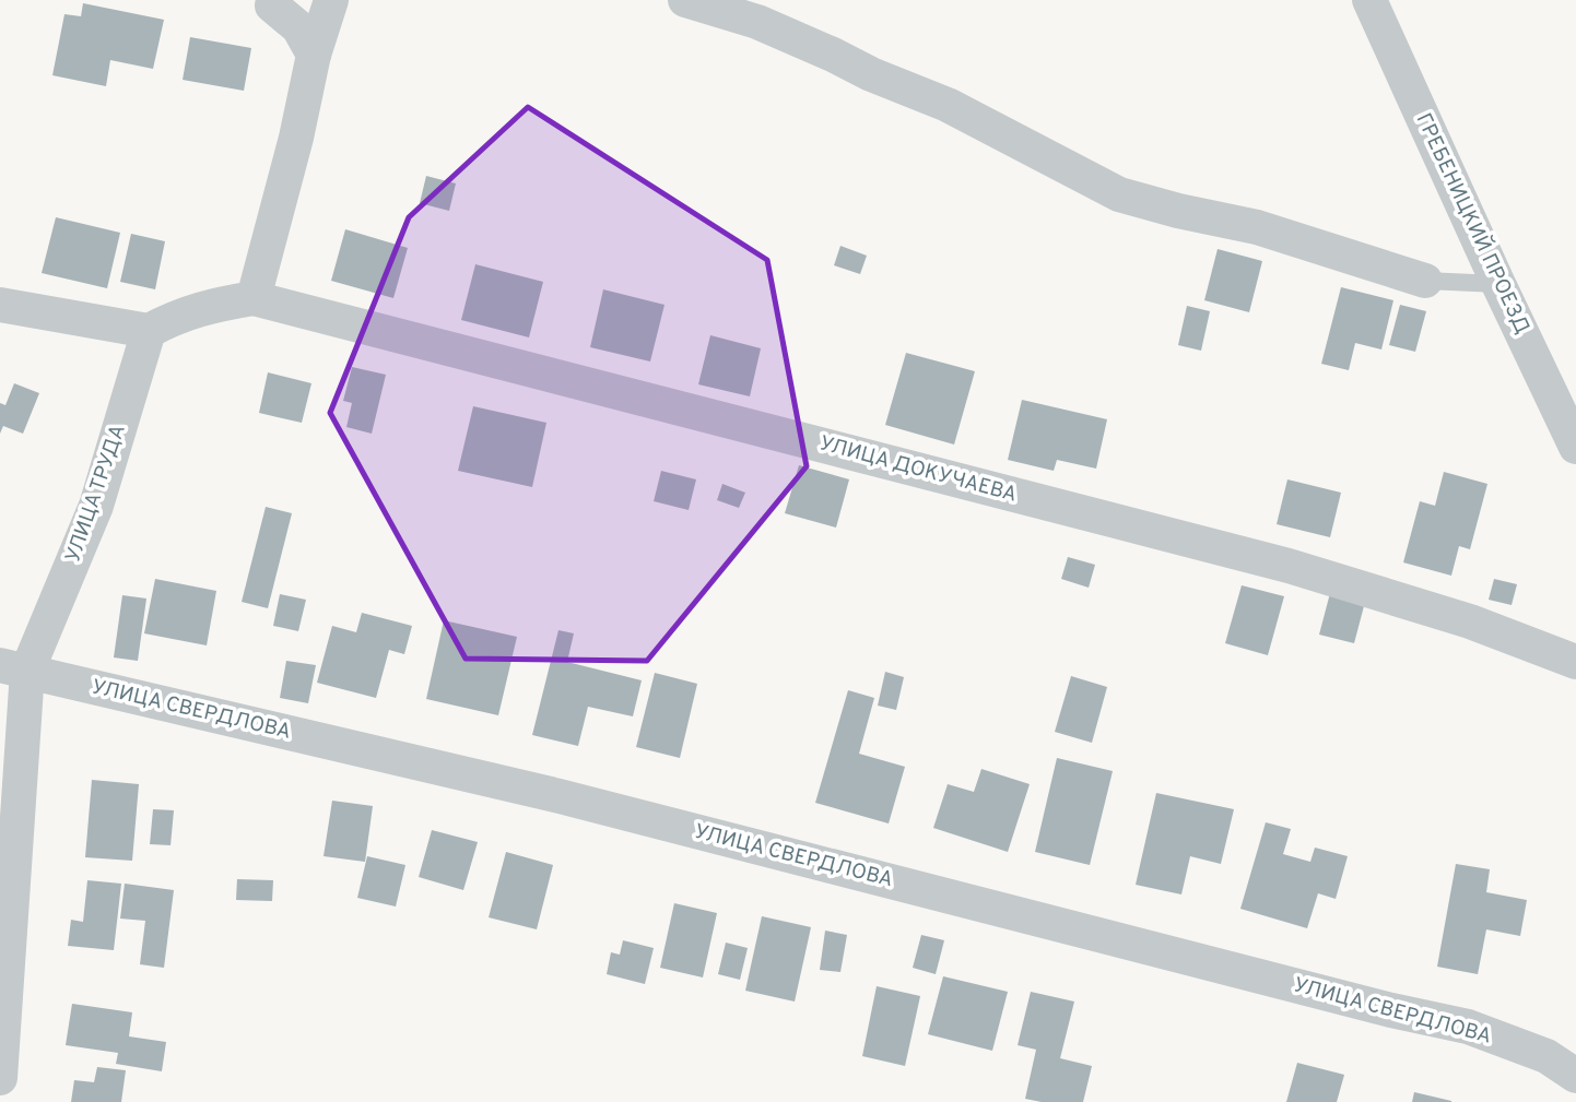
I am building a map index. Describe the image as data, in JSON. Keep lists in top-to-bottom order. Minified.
{"streets":{"street":["ГРЕБЕНИЦКИЙ ПРОЕЗД","УЛИЦА ДОКУЧАЕВА","УЛИЦА ТРУДА","УЛИЦА СВЕРДЛОВА"]},"crossings":[["УЛИЦА ТРУДА","УЛИЦА СВЕРДЛОВА"]]}
